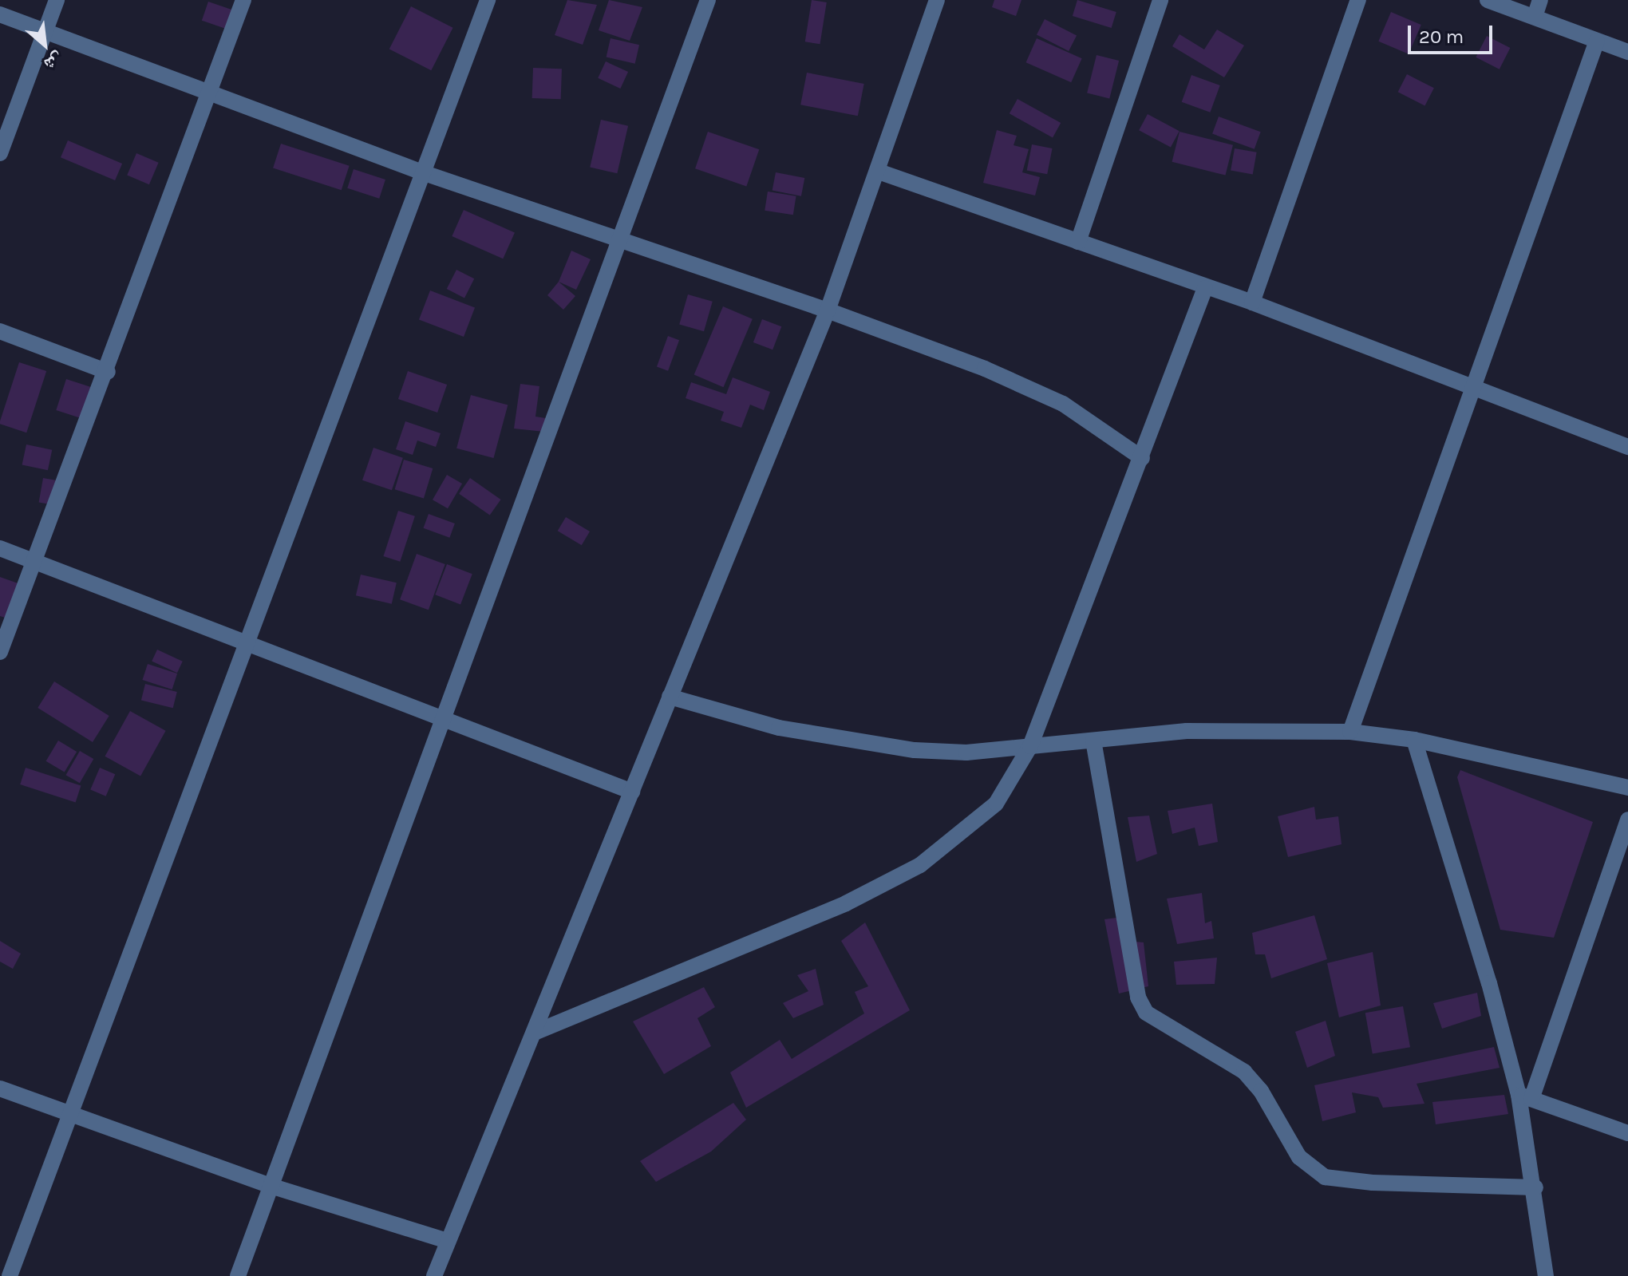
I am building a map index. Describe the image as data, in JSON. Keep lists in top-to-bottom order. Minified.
{"scale_bar":"20 m","north":"bottom right"}
